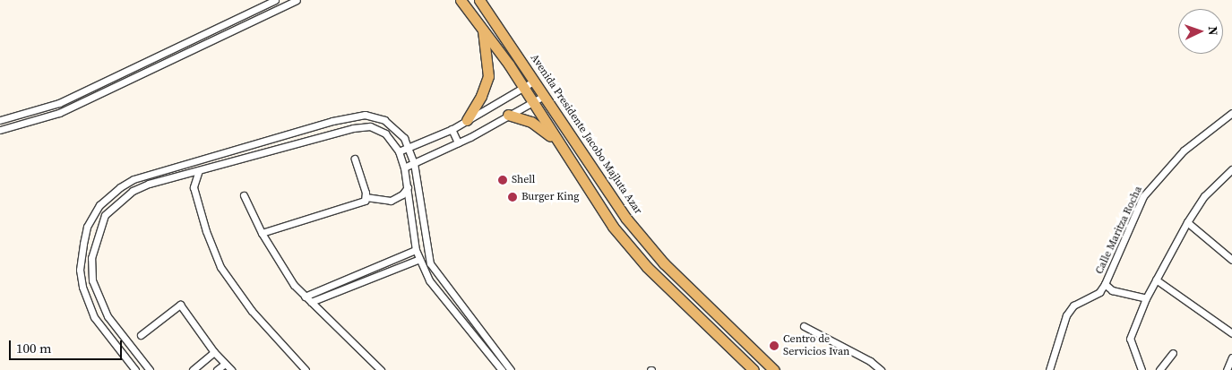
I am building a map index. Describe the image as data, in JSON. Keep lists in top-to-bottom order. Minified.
{"streets":{"main road":["Avenida Presidente Jacobo Majluta Azar"],"street":["Calle Maritza Rocha"]},"places":["Shell","Burger King","Centro de Servicios Ivan"],"scale_bar":"100 m","north":"right"}
